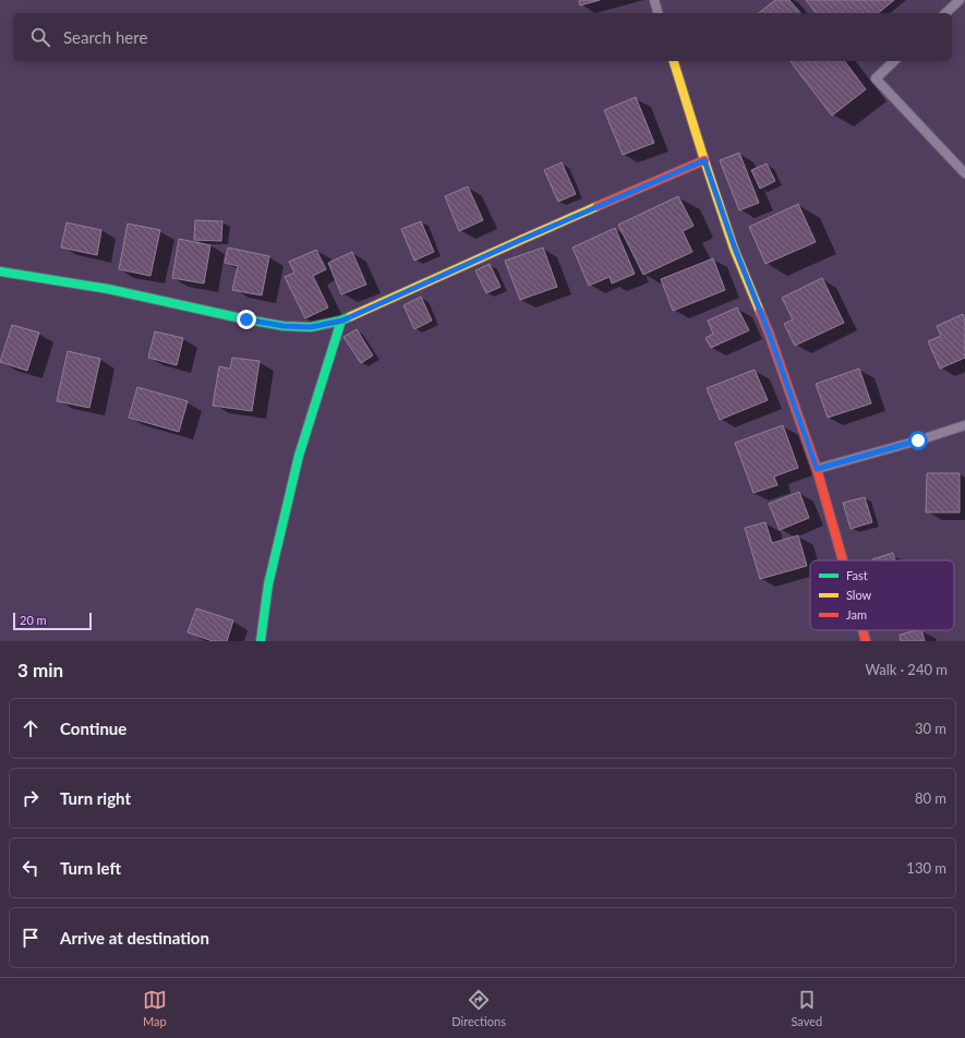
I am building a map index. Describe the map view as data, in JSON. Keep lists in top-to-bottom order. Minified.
{"legend":["Fast","Slow","Jam"],"scale_bar":"20 m","page":{"search":"Search here","scale":"20 m","heading":["3 min","Walk · 240 m"],"list":[["Continue","30 m"],["Turn right","80 m"],["Turn left","130 m"],"Arrive at destination"],"nav":["Map","Directions","Saved"]}}
